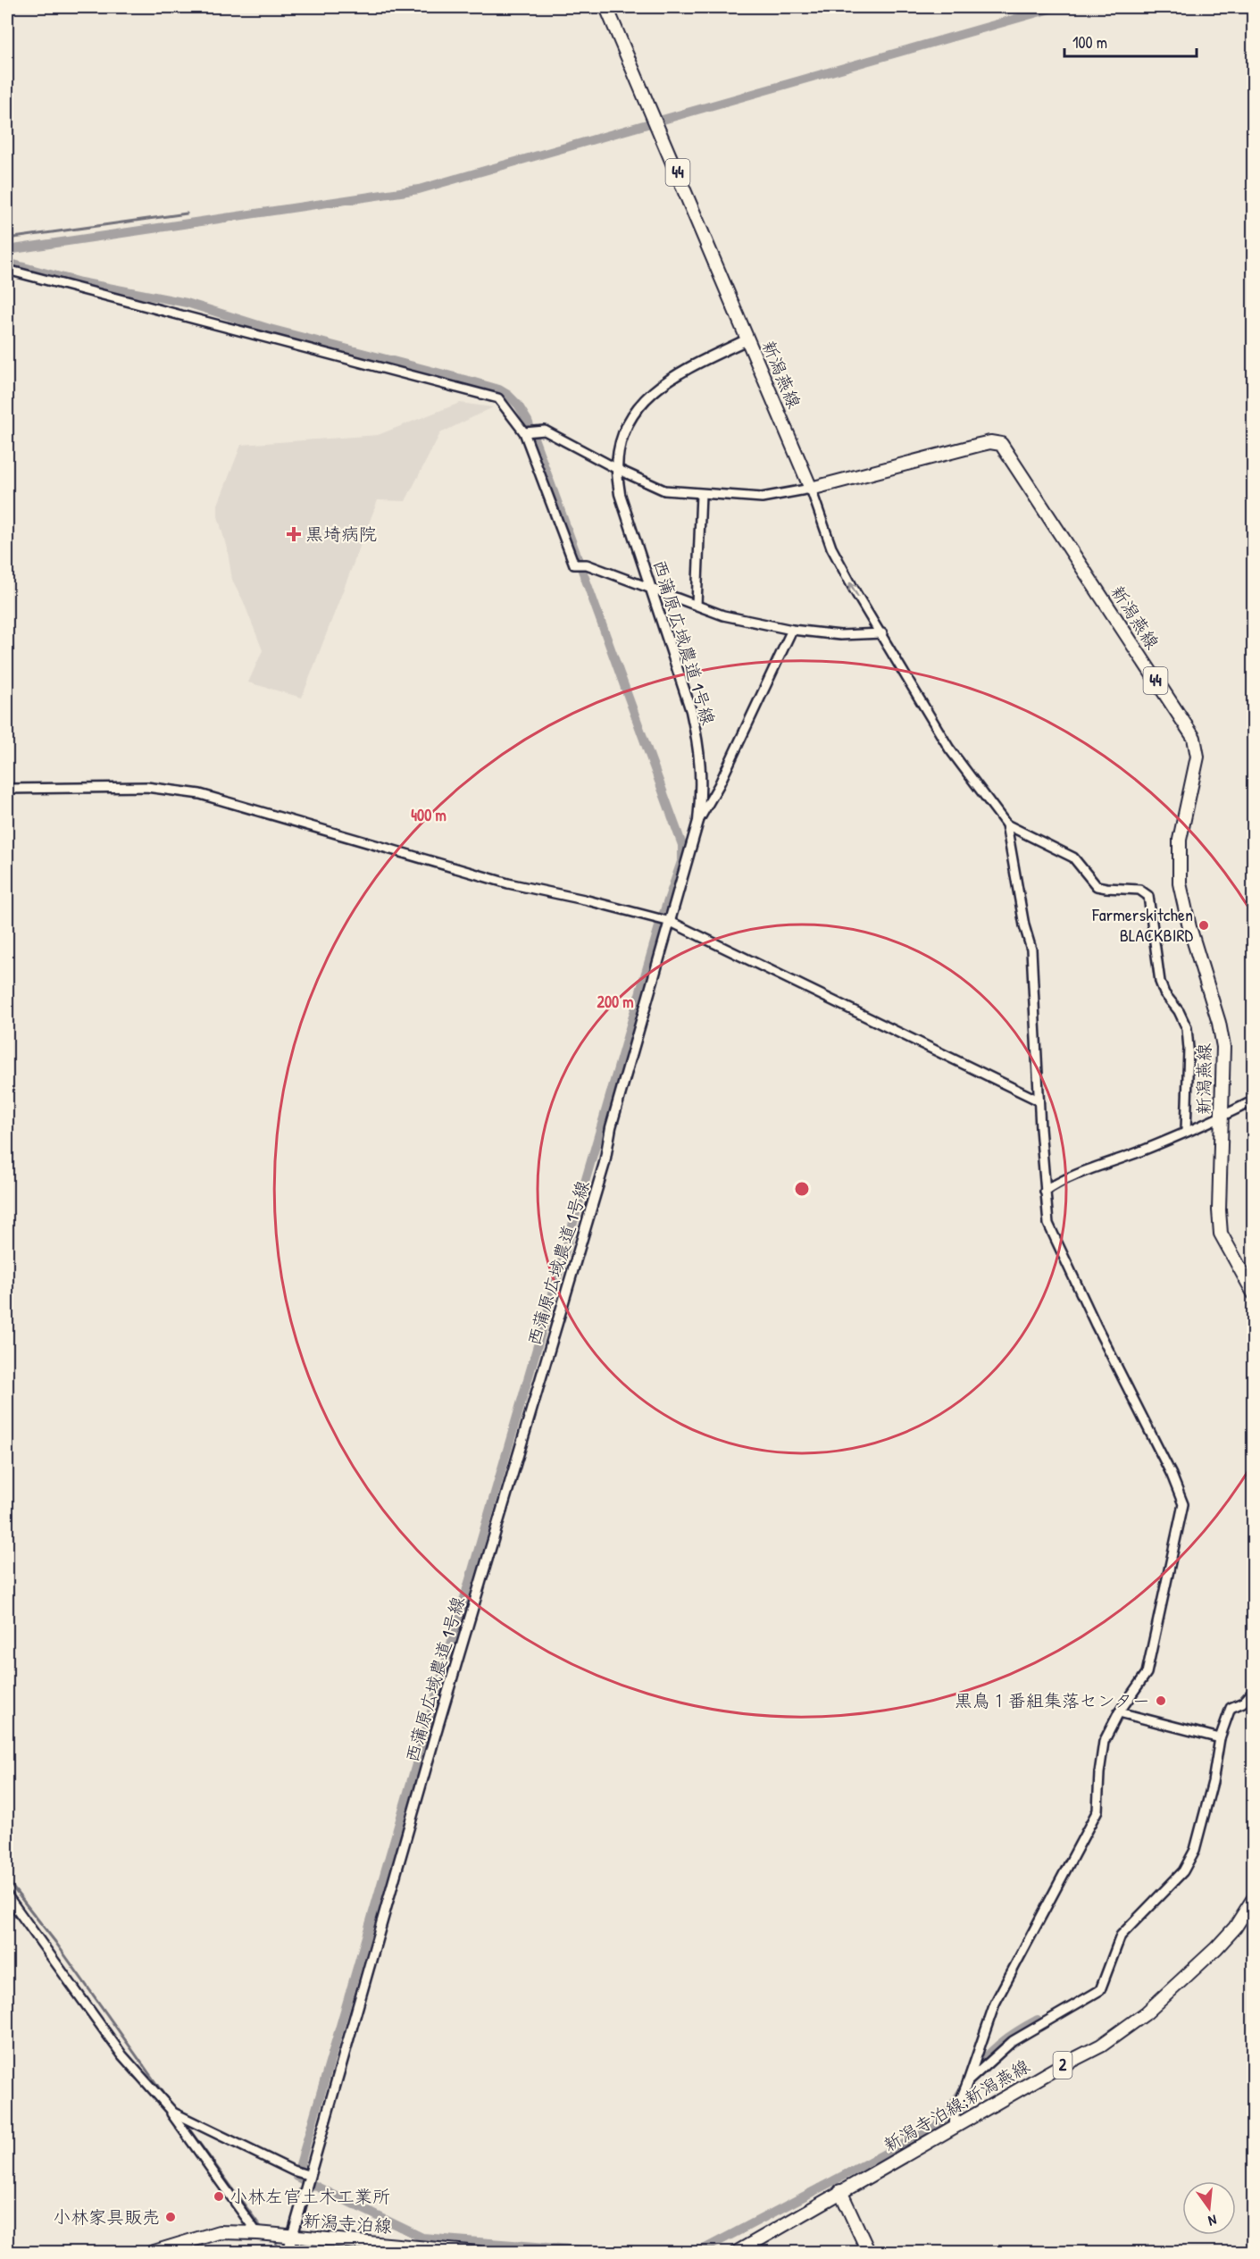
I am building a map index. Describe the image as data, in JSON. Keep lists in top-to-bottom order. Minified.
{"streets":{"main road":["44","新潟燕線","2","新潟寺泊線;新潟燕線","新潟寺泊線"],"street":["西蒲原広域農道 1号線"]},"crossings":[["44","新潟燕線"],["44","西蒲原広域農道 1号線"],["新潟燕線","西蒲原広域農道 1号線"],["西蒲原広域農道 1号線","新潟寺泊線"],["2","新潟寺泊線;新潟燕線"]],"places":{"health":["黒埼病院"],"other":["Farmerskitchen BLACKBIRD","黒鳥１番組集落センター","小林左官土木工業所","小林家具販売"]},"scale_bar":"100 m","north":"bottom","rings":["400 m","200 m"]}
